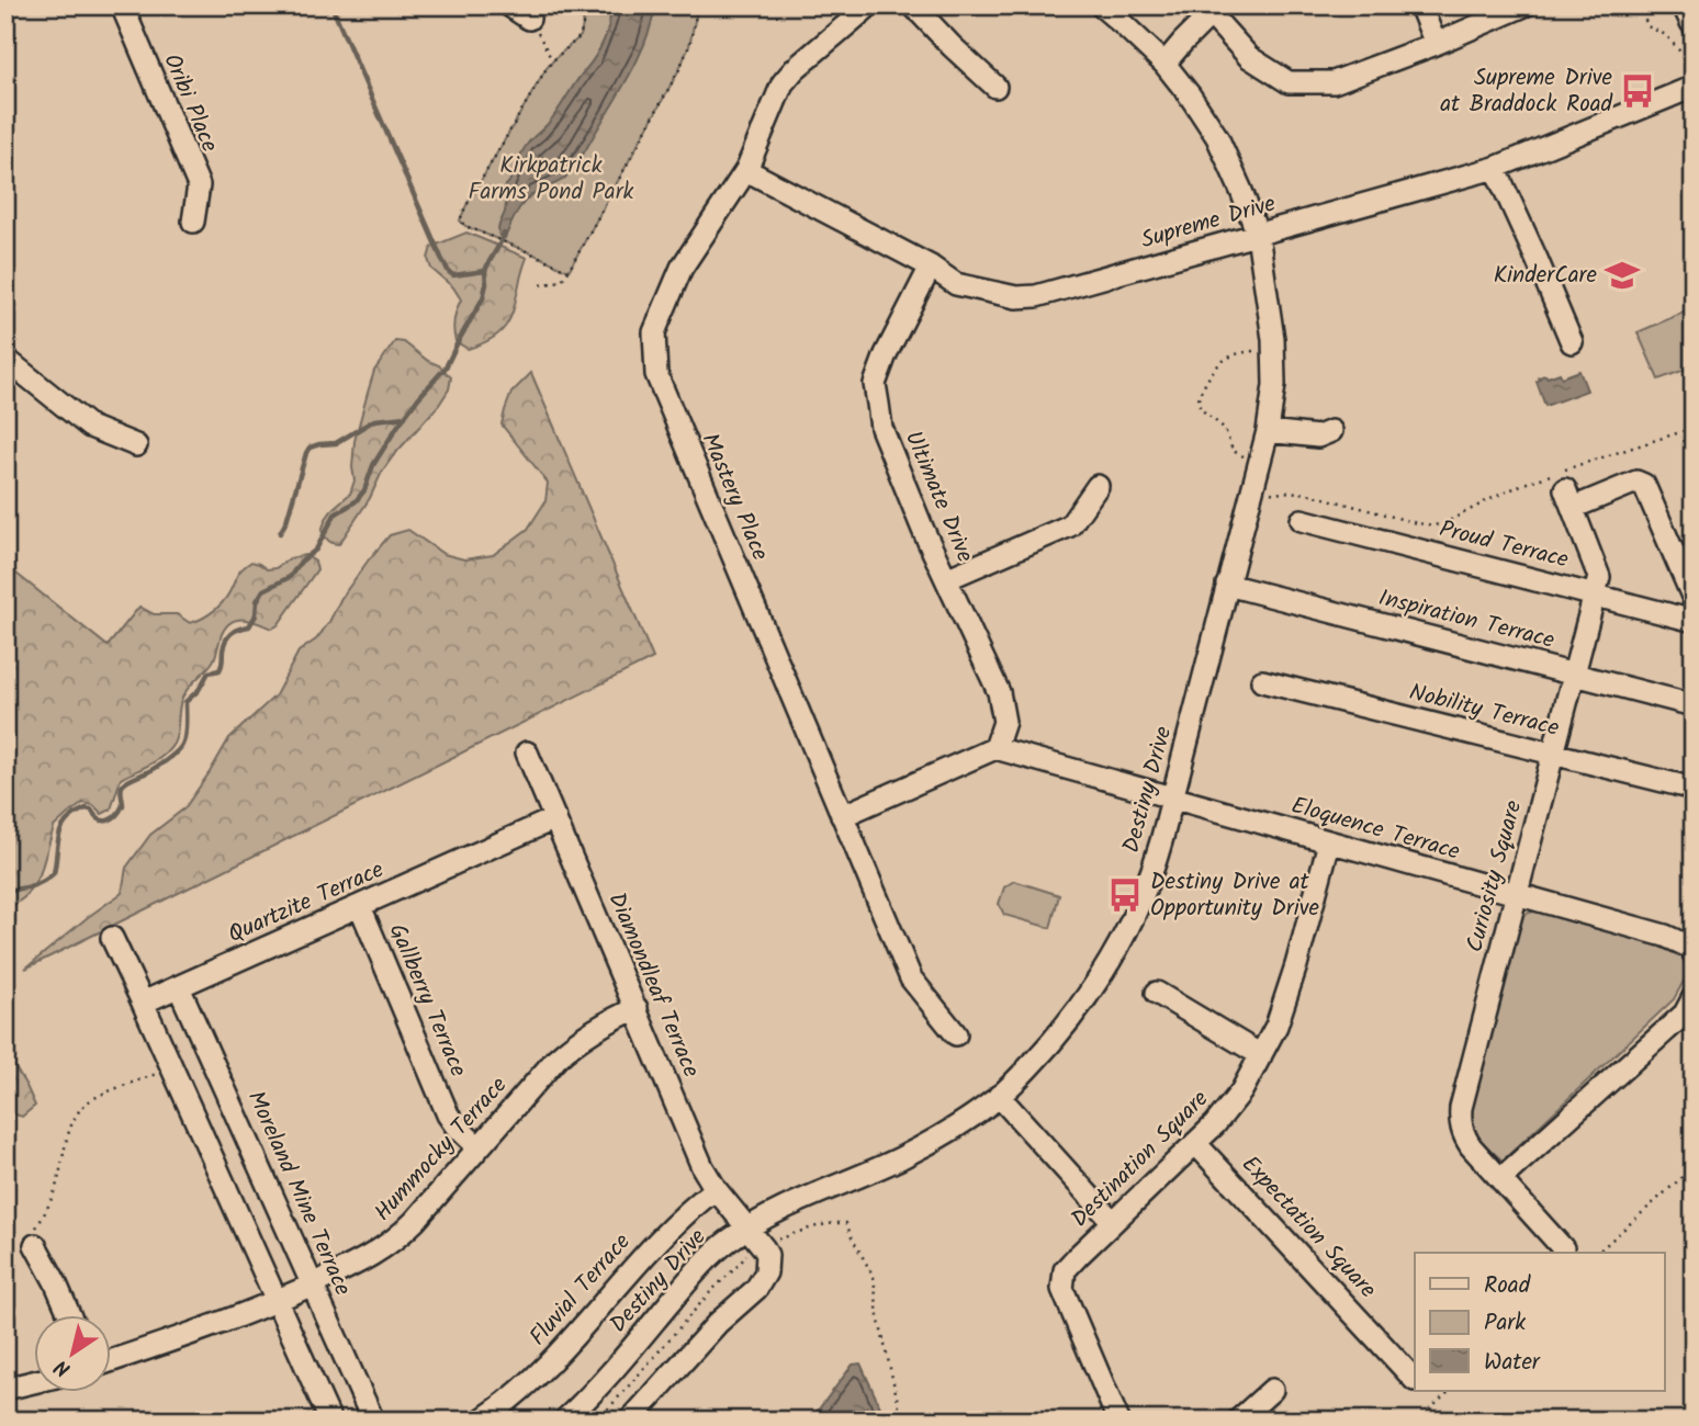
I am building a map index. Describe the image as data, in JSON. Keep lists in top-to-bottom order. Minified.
{"streets":{"street":["Oribi Place","Supreme Drive","Mastery Place","Ultimate Drive","Proud Terrace","Inspiration Terrace","Nobility Terrace","Destiny Drive","Eloquence Terrace","Curiosity Square","Quartzite Terrace","Diamondleaf Terrace","Gallberry Terrace","Hummocky Terrace","Destination Square","Moreland Mine Terrace","Expectation Square","Fluvial Terrace"]},"crossings":[["Supreme Drive","Mastery Place"],["Supreme Drive","Ultimate Drive"],["Supreme Drive","Destiny Drive"],["Ultimate Drive","Eloquence Terrace"],["Proud Terrace","Curiosity Square"],["Inspiration Terrace","Destiny Drive"],["Inspiration Terrace","Curiosity Square"],["Nobility Terrace","Curiosity Square"],["Destiny Drive","Eloquence Terrace"],["Destiny Drive","Diamondleaf Terrace"],["Eloquence Terrace","Curiosity Square"],["Eloquence Terrace","Destination Square"],["Quartzite Terrace","Diamondleaf Terrace"],["Quartzite Terrace","Gallberry Terrace"],["Quartzite Terrace","Moreland Mine Terrace"],["Diamondleaf Terrace","Hummocky Terrace"],["Diamondleaf Terrace","Fluvial Terrace"],["Gallberry Terrace","Hummocky Terrace"],["Hummocky Terrace","Moreland Mine Terrace"],["Destination Square","Expectation Square"]],"parks":["Kirkpatrick Farms Pond Park"],"places":{"bus stop":["Supreme Drive at Braddock Road","Destiny Drive at Opportunity Drive"],"school or university":["KinderCare"]},"legend":["Road","Park","Water"],"north":"bottom left"}
